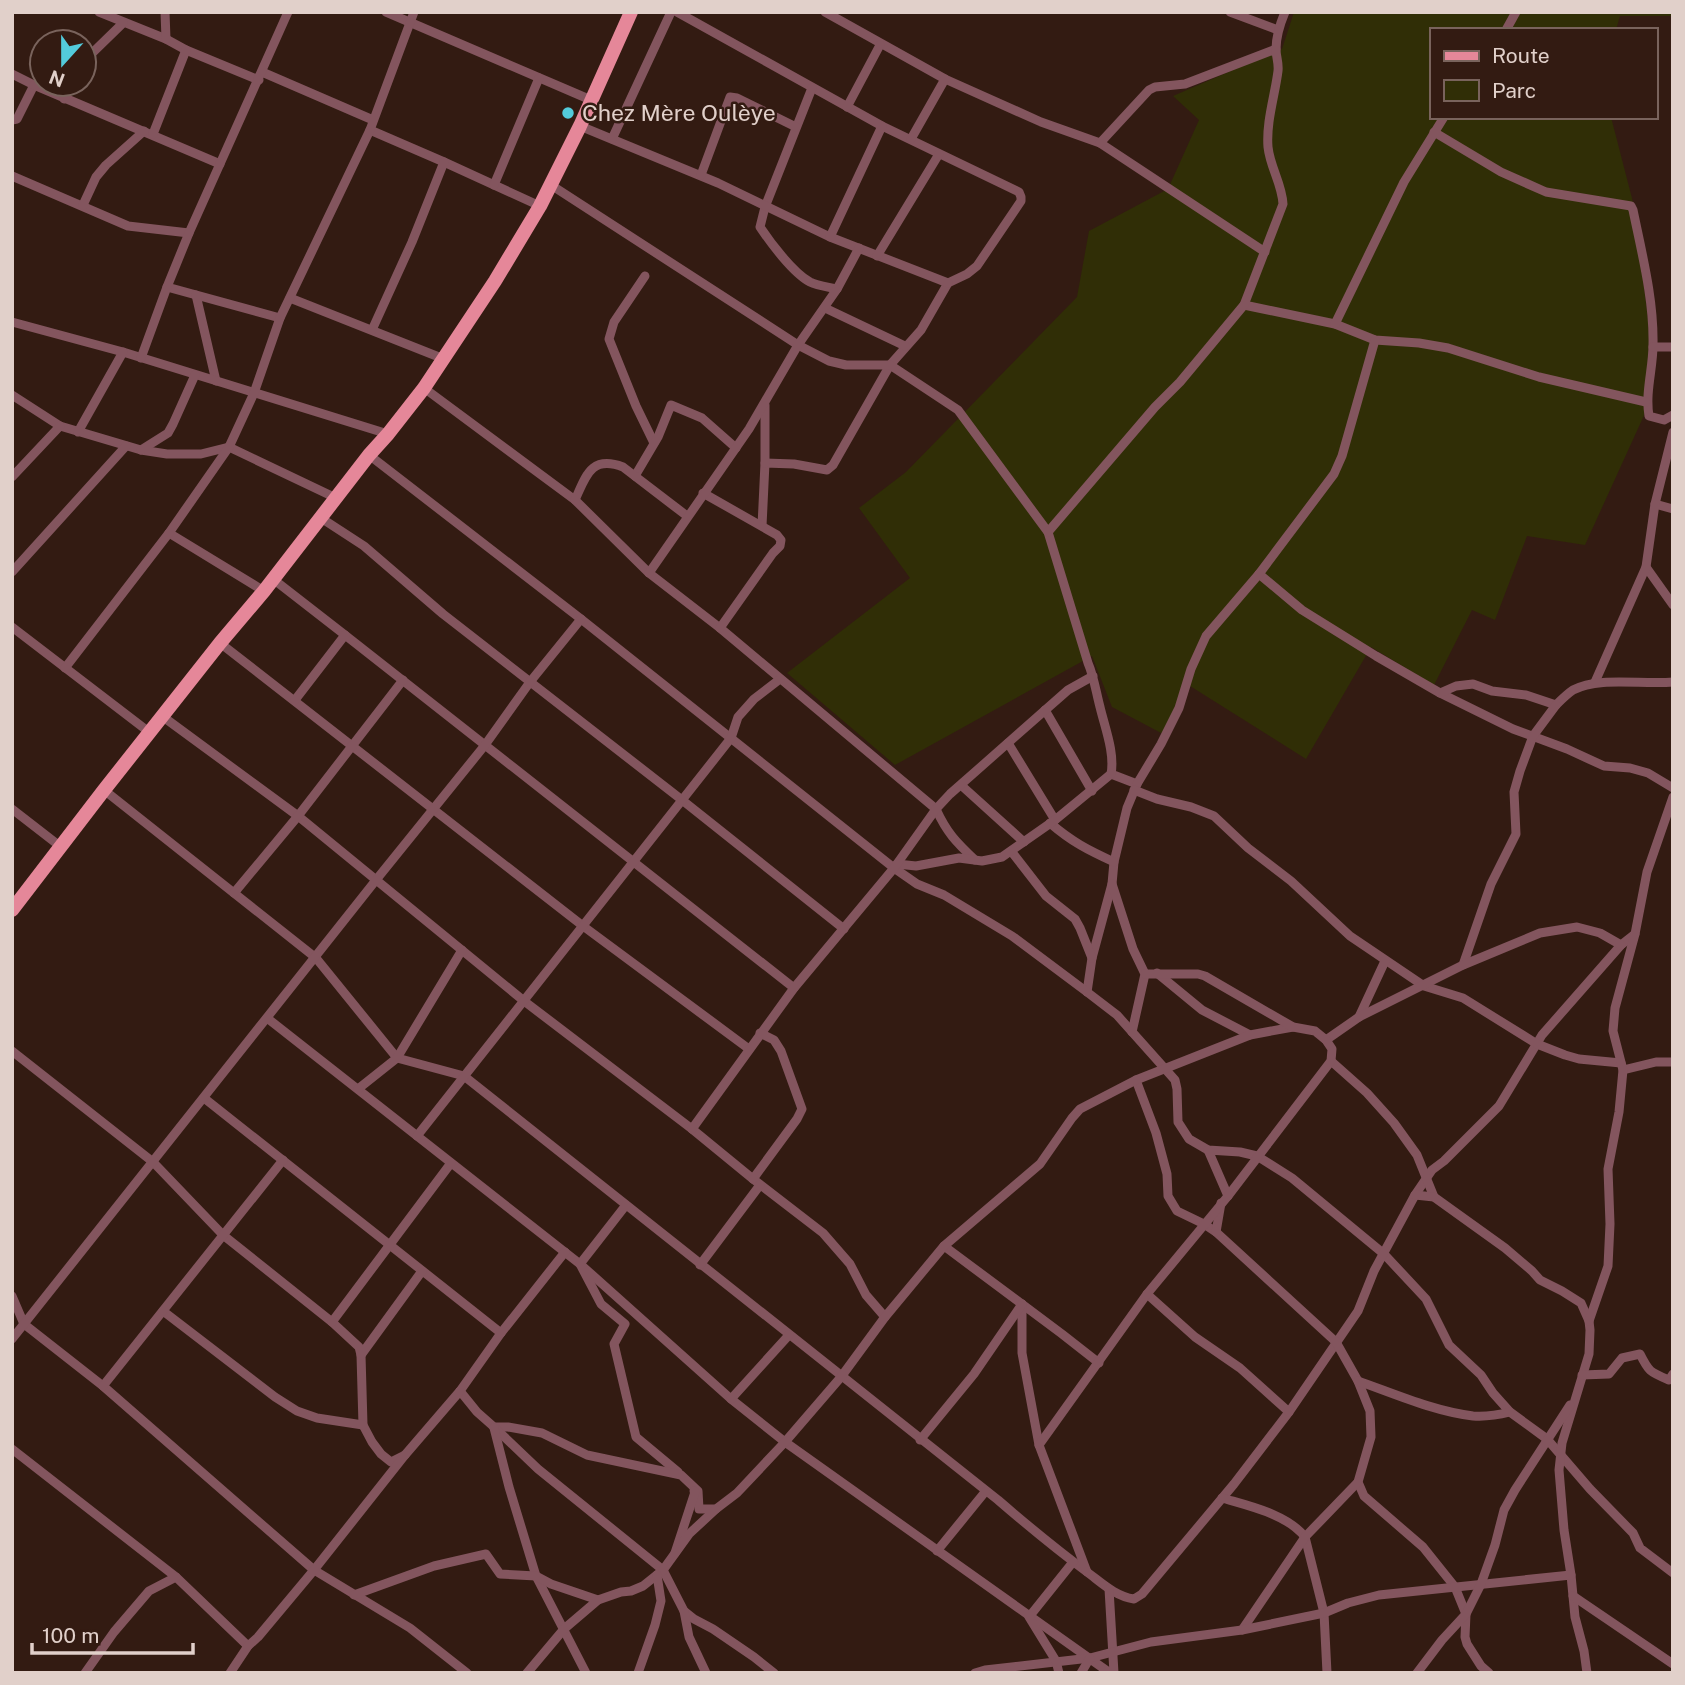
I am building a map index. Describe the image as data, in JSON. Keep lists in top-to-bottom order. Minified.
{"places":["Chez Mère Oulèye"],"legend":["Route","Parc"],"scale_bar":"100 m","north":"bottom"}
